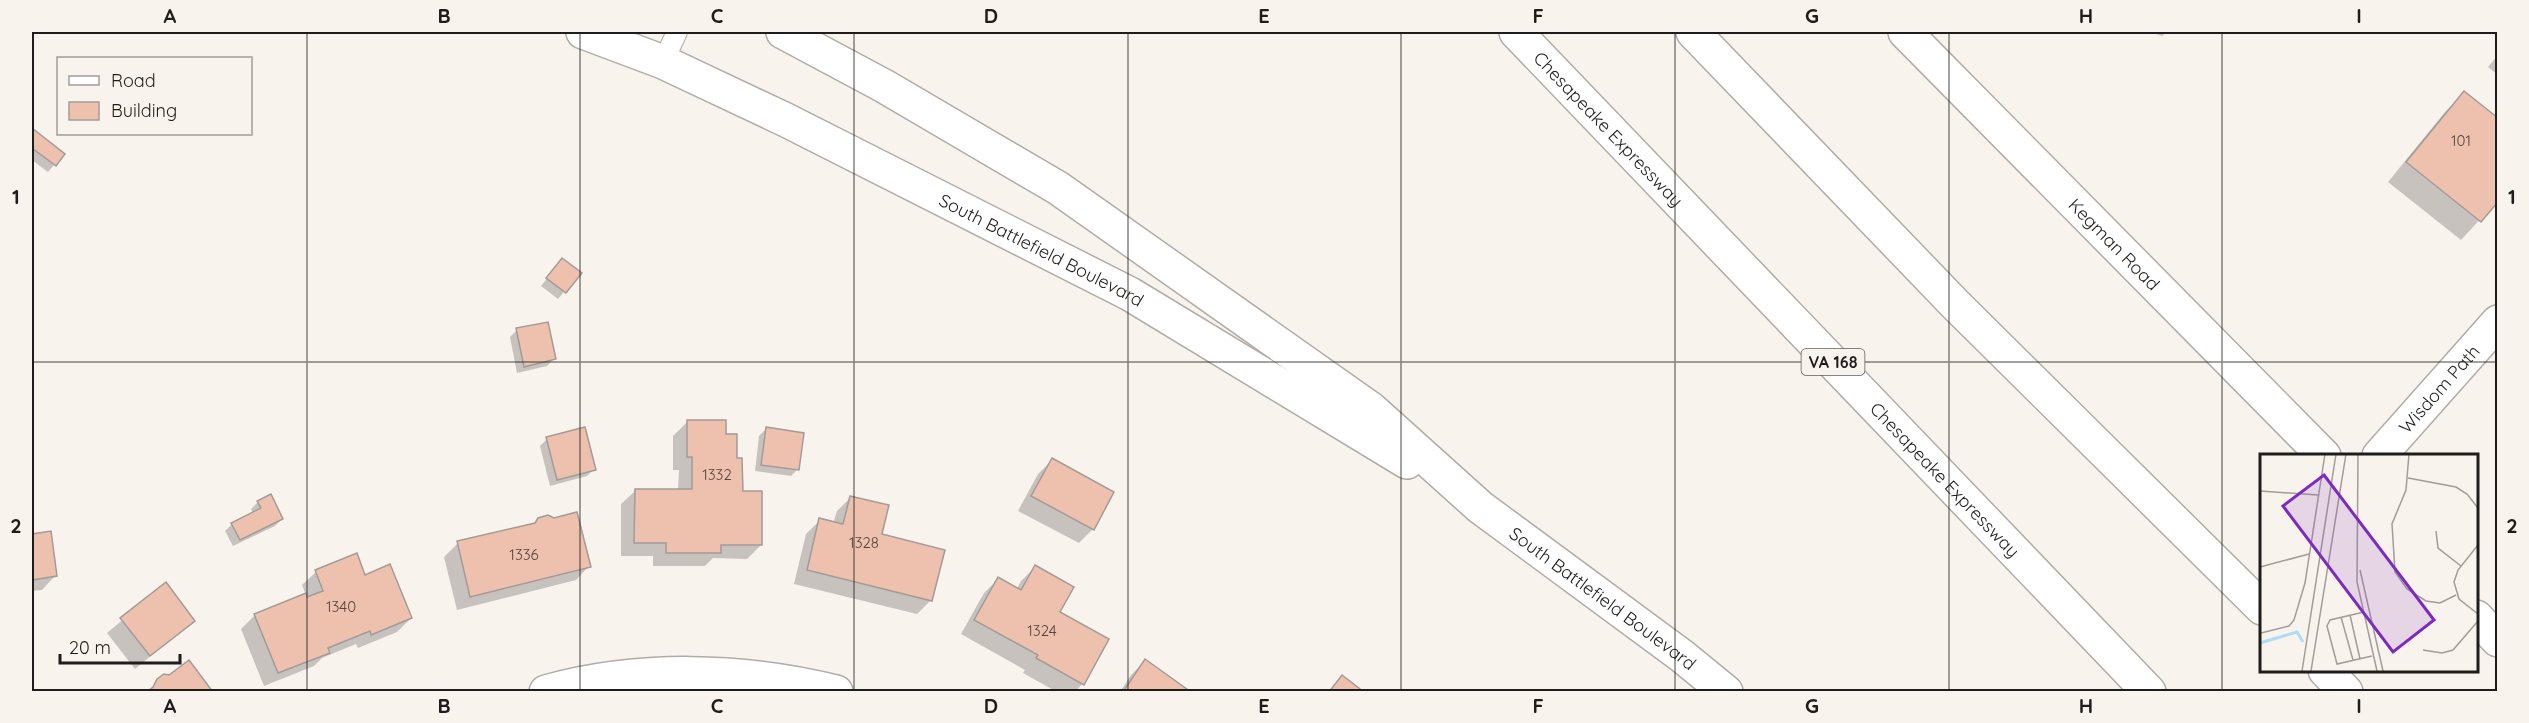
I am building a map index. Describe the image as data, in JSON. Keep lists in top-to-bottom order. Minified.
{"streets":{"main road":["Chesapeake Expressway","Kegman Road","South Battlefield Boulevard","VA 168","Wisdom Path"]},"house_numbers":["101","1332","1328","1336","1340","1324"],"legend":["Road","Building"],"scale_bar":"20 m","grid":{"columns":["A","B","C","D","E","F","G","H","I"],"rows":["1","2"]}}
